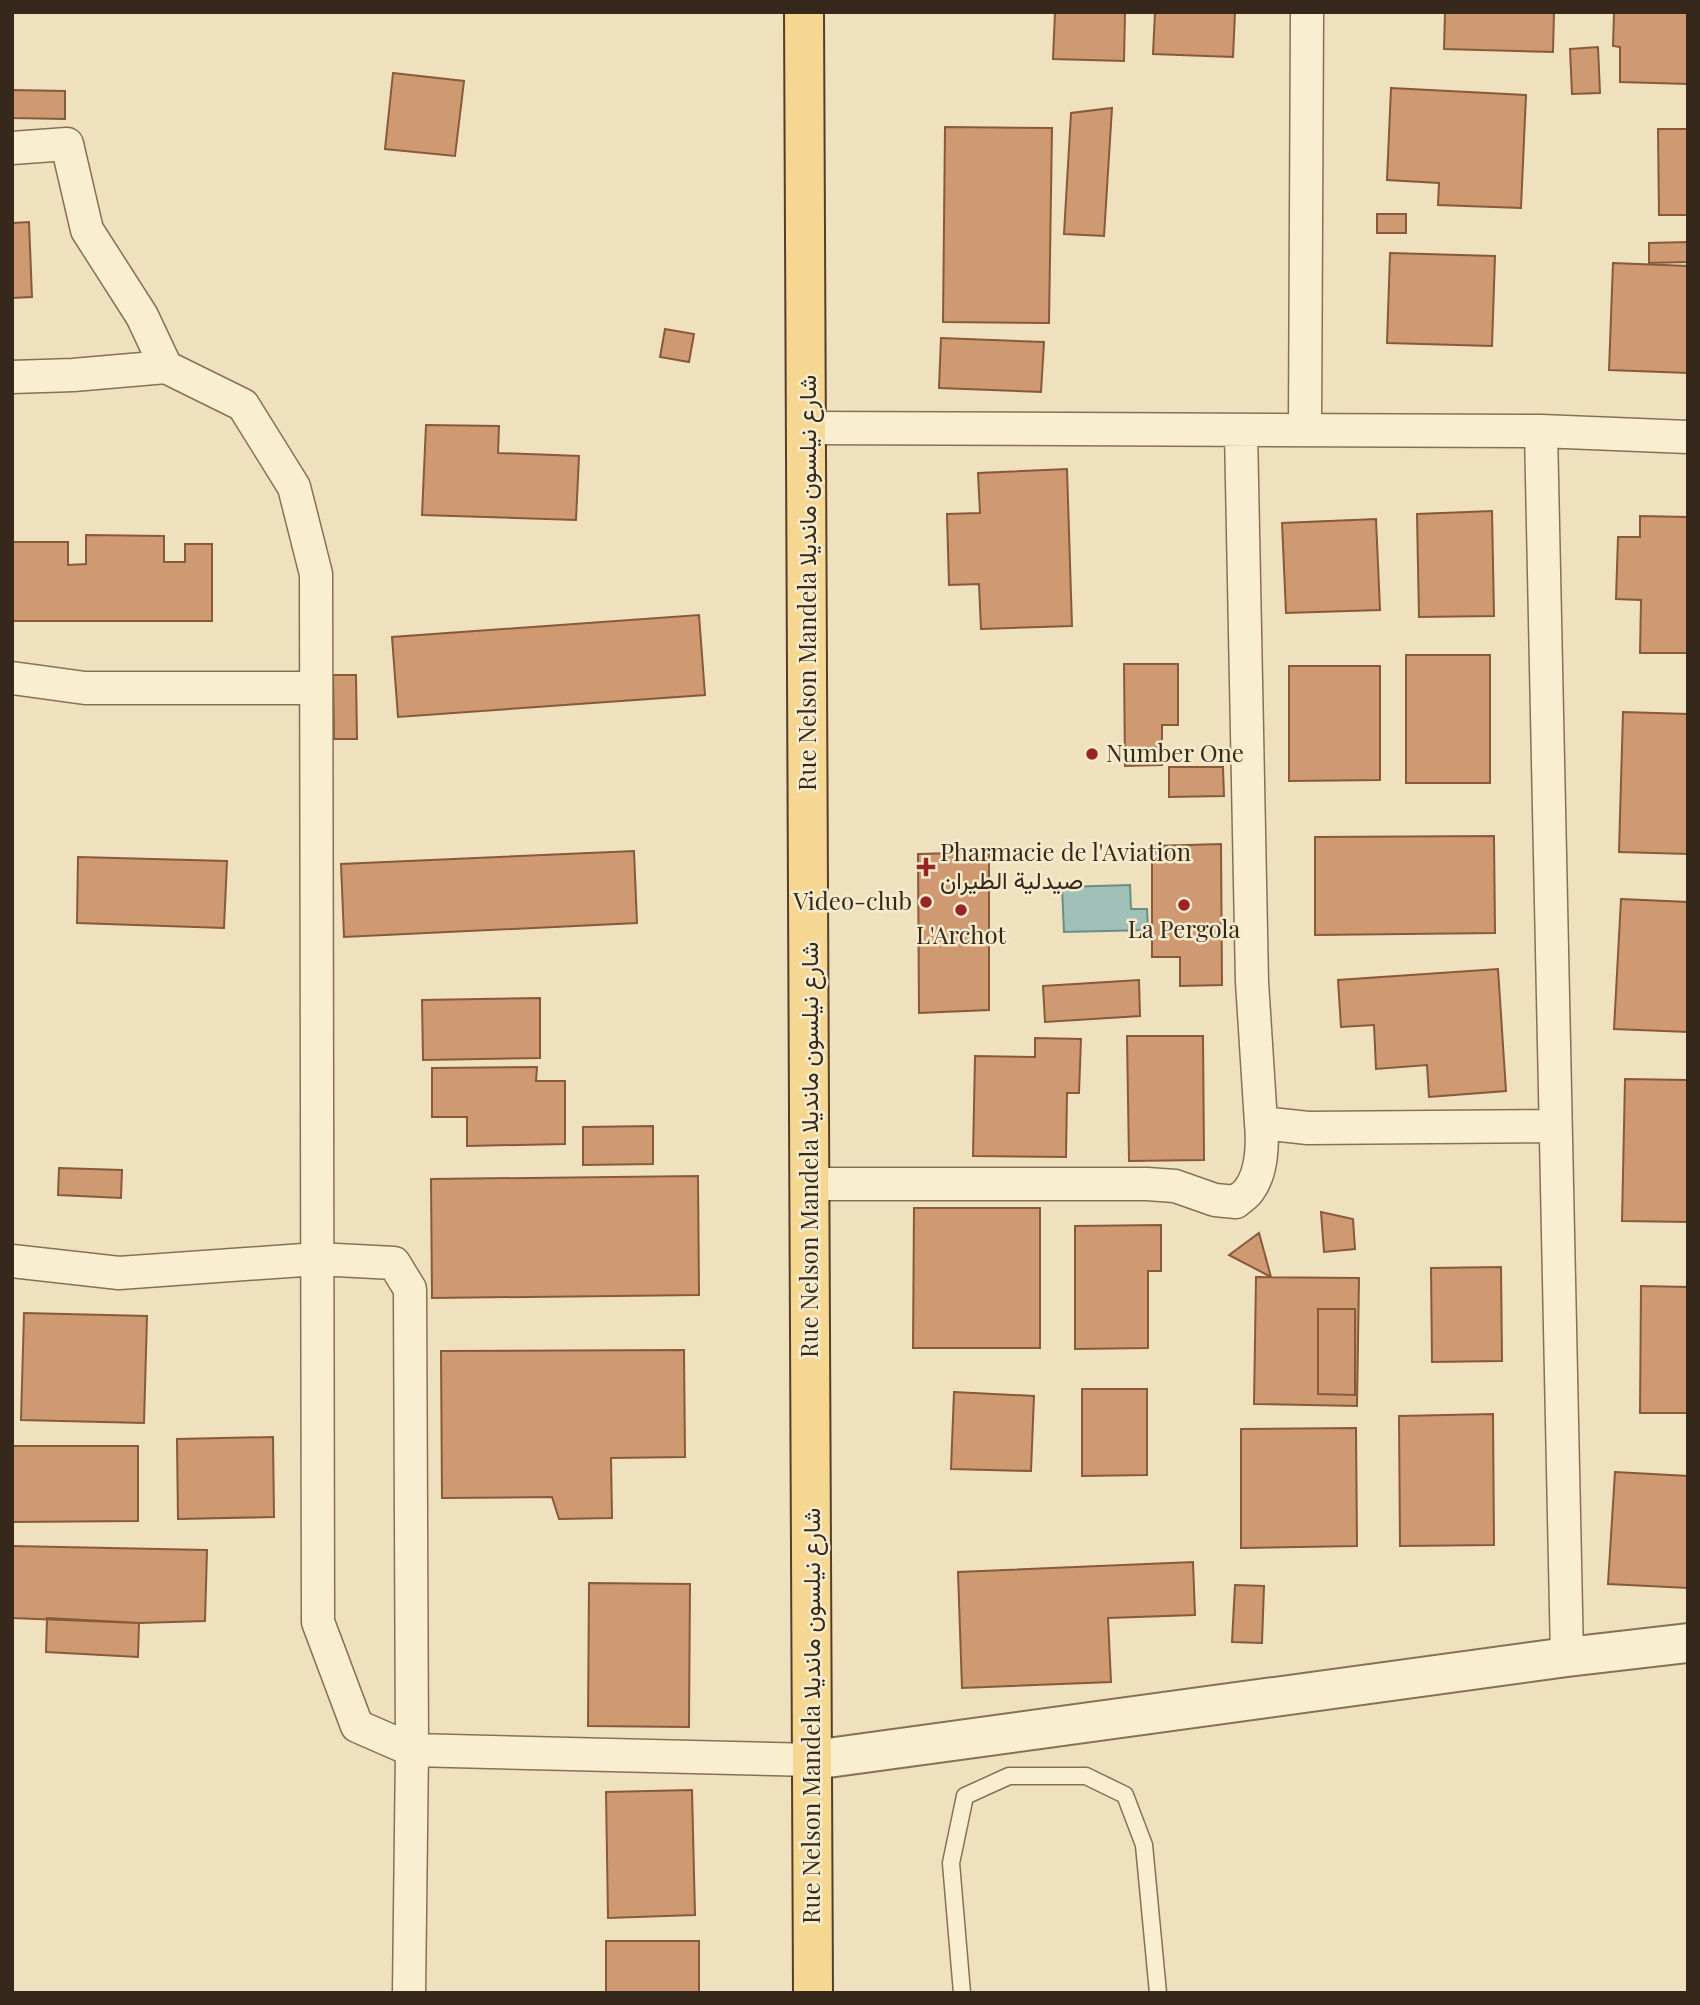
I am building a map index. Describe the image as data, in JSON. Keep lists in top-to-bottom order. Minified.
{"streets":{"main road":["Rue Nelson Mandela شارع نيلسون مانديلا"]},"places":{"other":["Number One","Video-club","La Pergola","L'Archot"],"health":["Pharmacie de l'Aviation صيدلية الطيران"]}}
